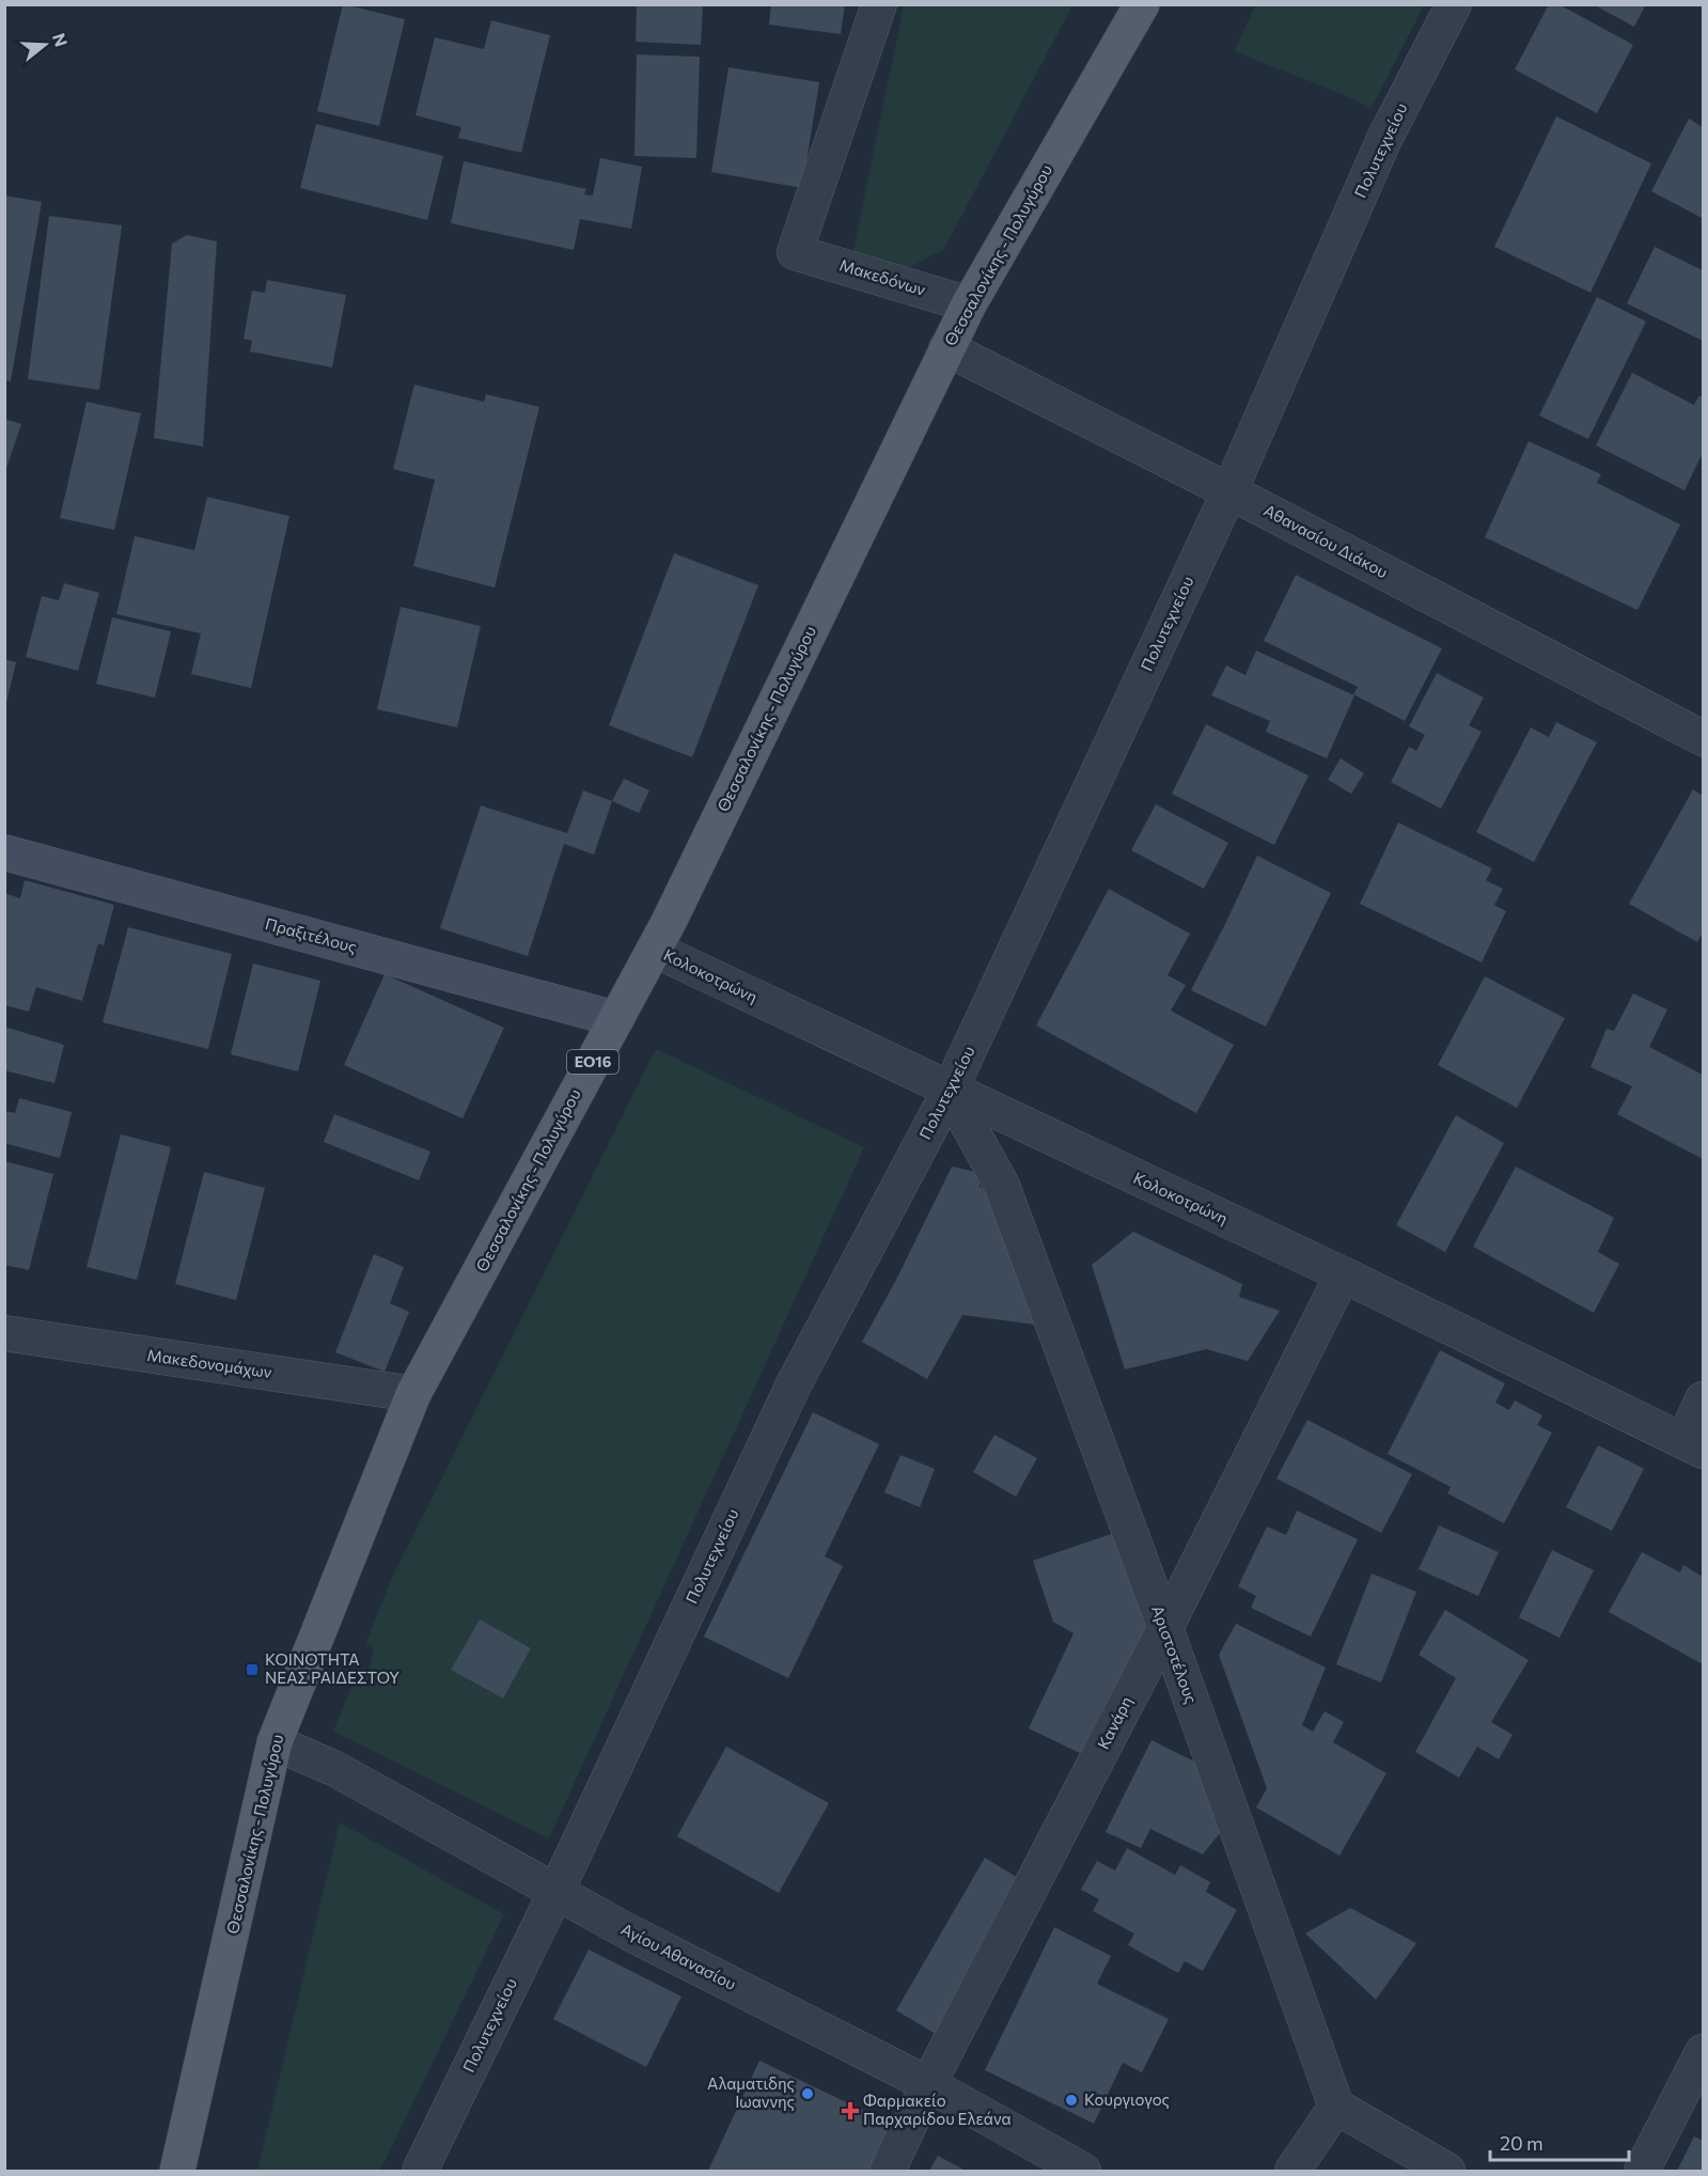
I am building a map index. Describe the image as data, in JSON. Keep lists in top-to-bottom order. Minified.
{"streets":{"main road":["Θεσσαλονίκης - Πολυγύρου","ΕΟ16"],"street":["Πολυτεχνείου","Μακεδόνων","Αθανασίου Διάκου","Πραξιτέλους","Κολοκοτρώνη","Μακεδονομάχων","Αριστοτέλους","Κανάρη","Αγίου Αθανασίου"]},"crossings":[["Πολυτεχνείου","Αθανασίου Διάκου"],["Πολυτεχνείου","Κολοκοτρώνη"],["Πολυτεχνείου","Αριστοτέλους"],["Πολυτεχνείου","Αγίου Αθανασίου"],["Θεσσαλονίκης - Πολυγύρου","Μακεδόνων"],["Θεσσαλονίκης - Πολυγύρου","Αθανασίου Διάκου"],["Θεσσαλονίκης - Πολυγύρου","Πραξιτέλους"],["Θεσσαλονίκης - Πολυγύρου","Κολοκοτρώνη"],["Θεσσαλονίκης - Πολυγύρου","Μακεδονομάχων"],["Θεσσαλονίκης - Πολυγύρου","Αγίου Αθανασίου"],["Κολοκοτρώνη","Αριστοτέλους"],["Κολοκοτρώνη","Κανάρη"],["Αριστοτέλους","Κανάρη"],["Κανάρη","Αγίου Αθανασίου"]],"places":{"transit":["ΚΟΙΝΟΤΗΤΑ ΝΕΑΣ ΡΑΙΔΕΣΤΟΥ"],"other":["Αλαματιδης Ιωαννης","Κουργιογος"],"health":["Φαρμακείο Παρχαρίδου Ελεάνα"]},"scale_bar":"20 m","north":"right"}
